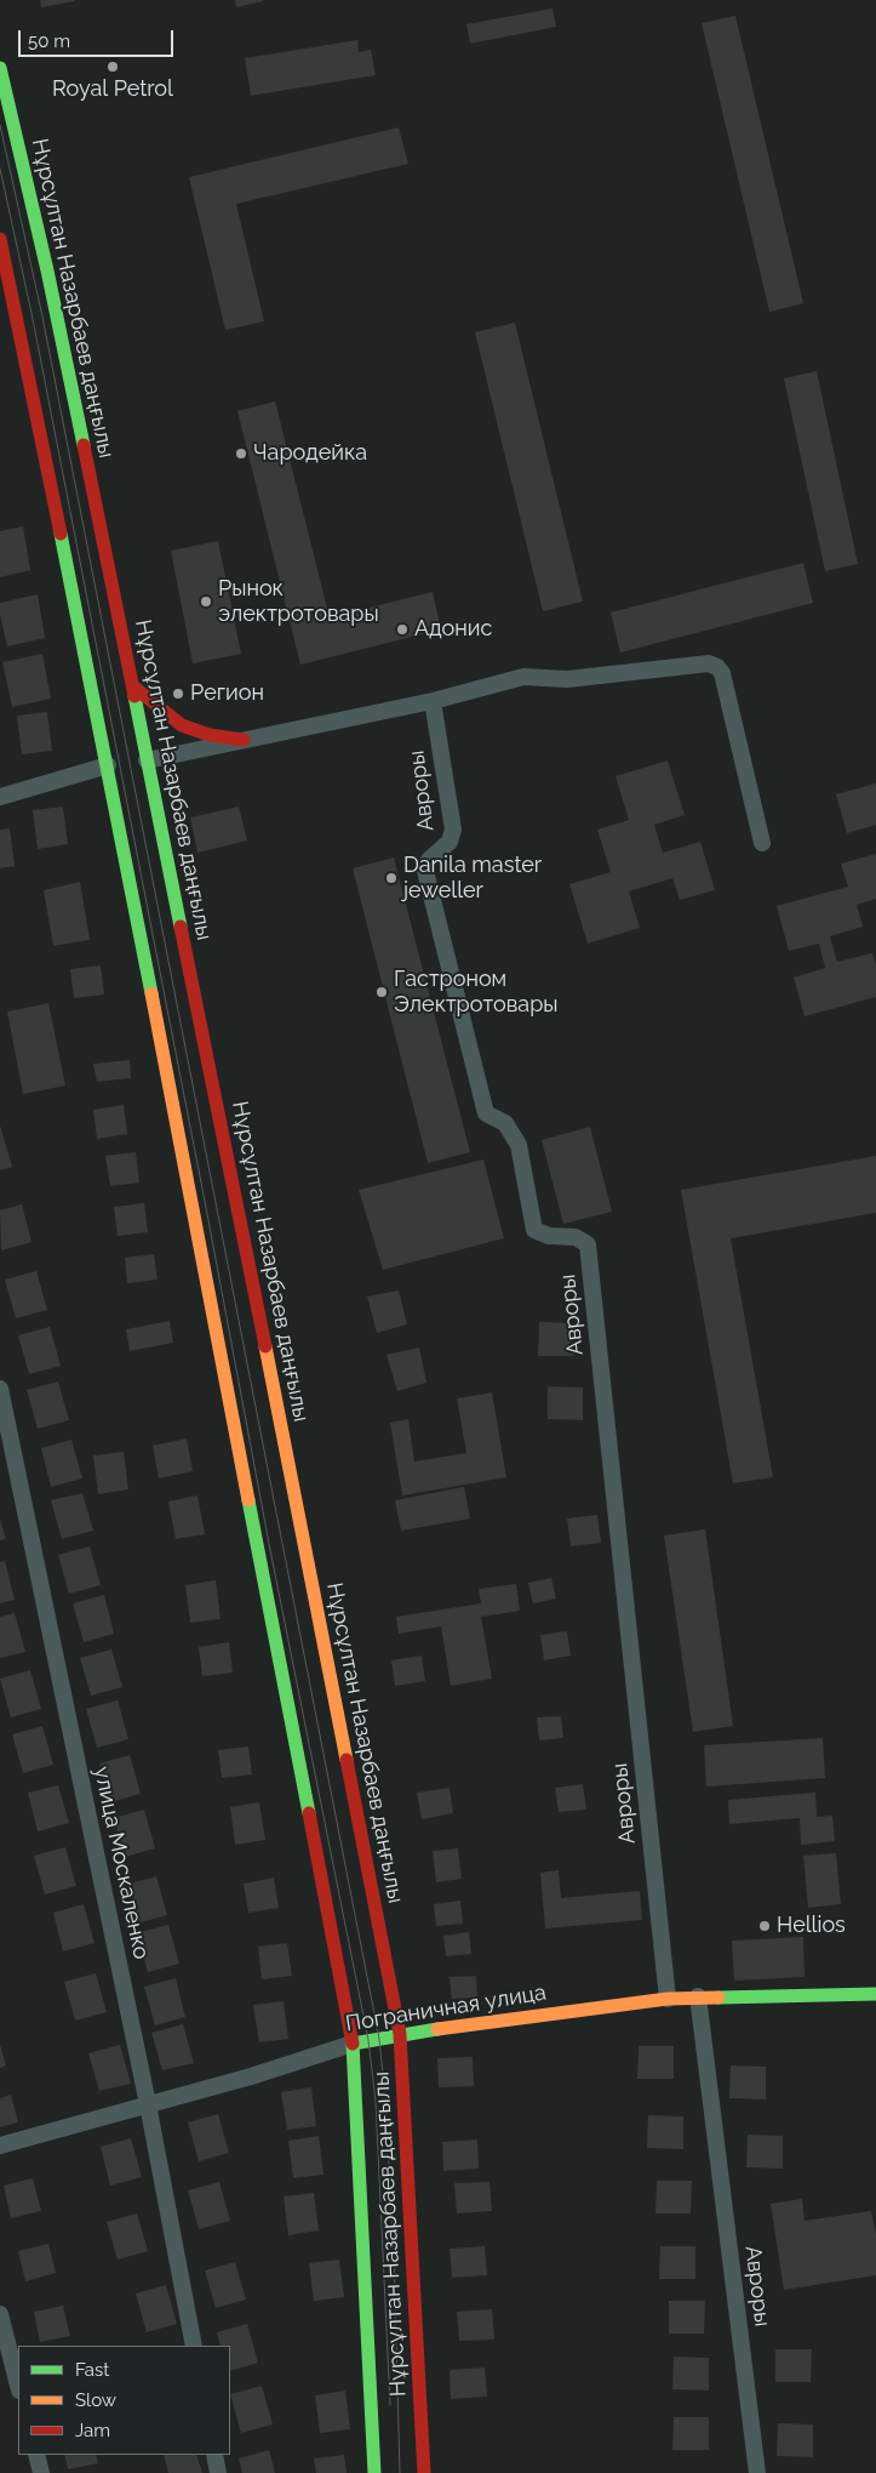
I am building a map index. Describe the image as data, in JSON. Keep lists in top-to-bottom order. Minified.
{"streets":{"main road":["Нұрсұлтан Назарбаев даңғылы","Пограничная улица"],"street":["Авроры","улица Москаленко"]},"crossings":[["Нұрсұлтан Назарбаев даңғылы","Пограничная улица"],["Авроры","Пограничная улица"],["улица Москаленко","Пограничная улица"]],"places":["Royal Petrol","Чародейка","Рынок электротовары","Адонис","Регион","Danila master jeweller","Гастроном Электротовары","Hellios"],"legend":["Fast","Slow","Jam"],"scale_bar":"50 m"}
